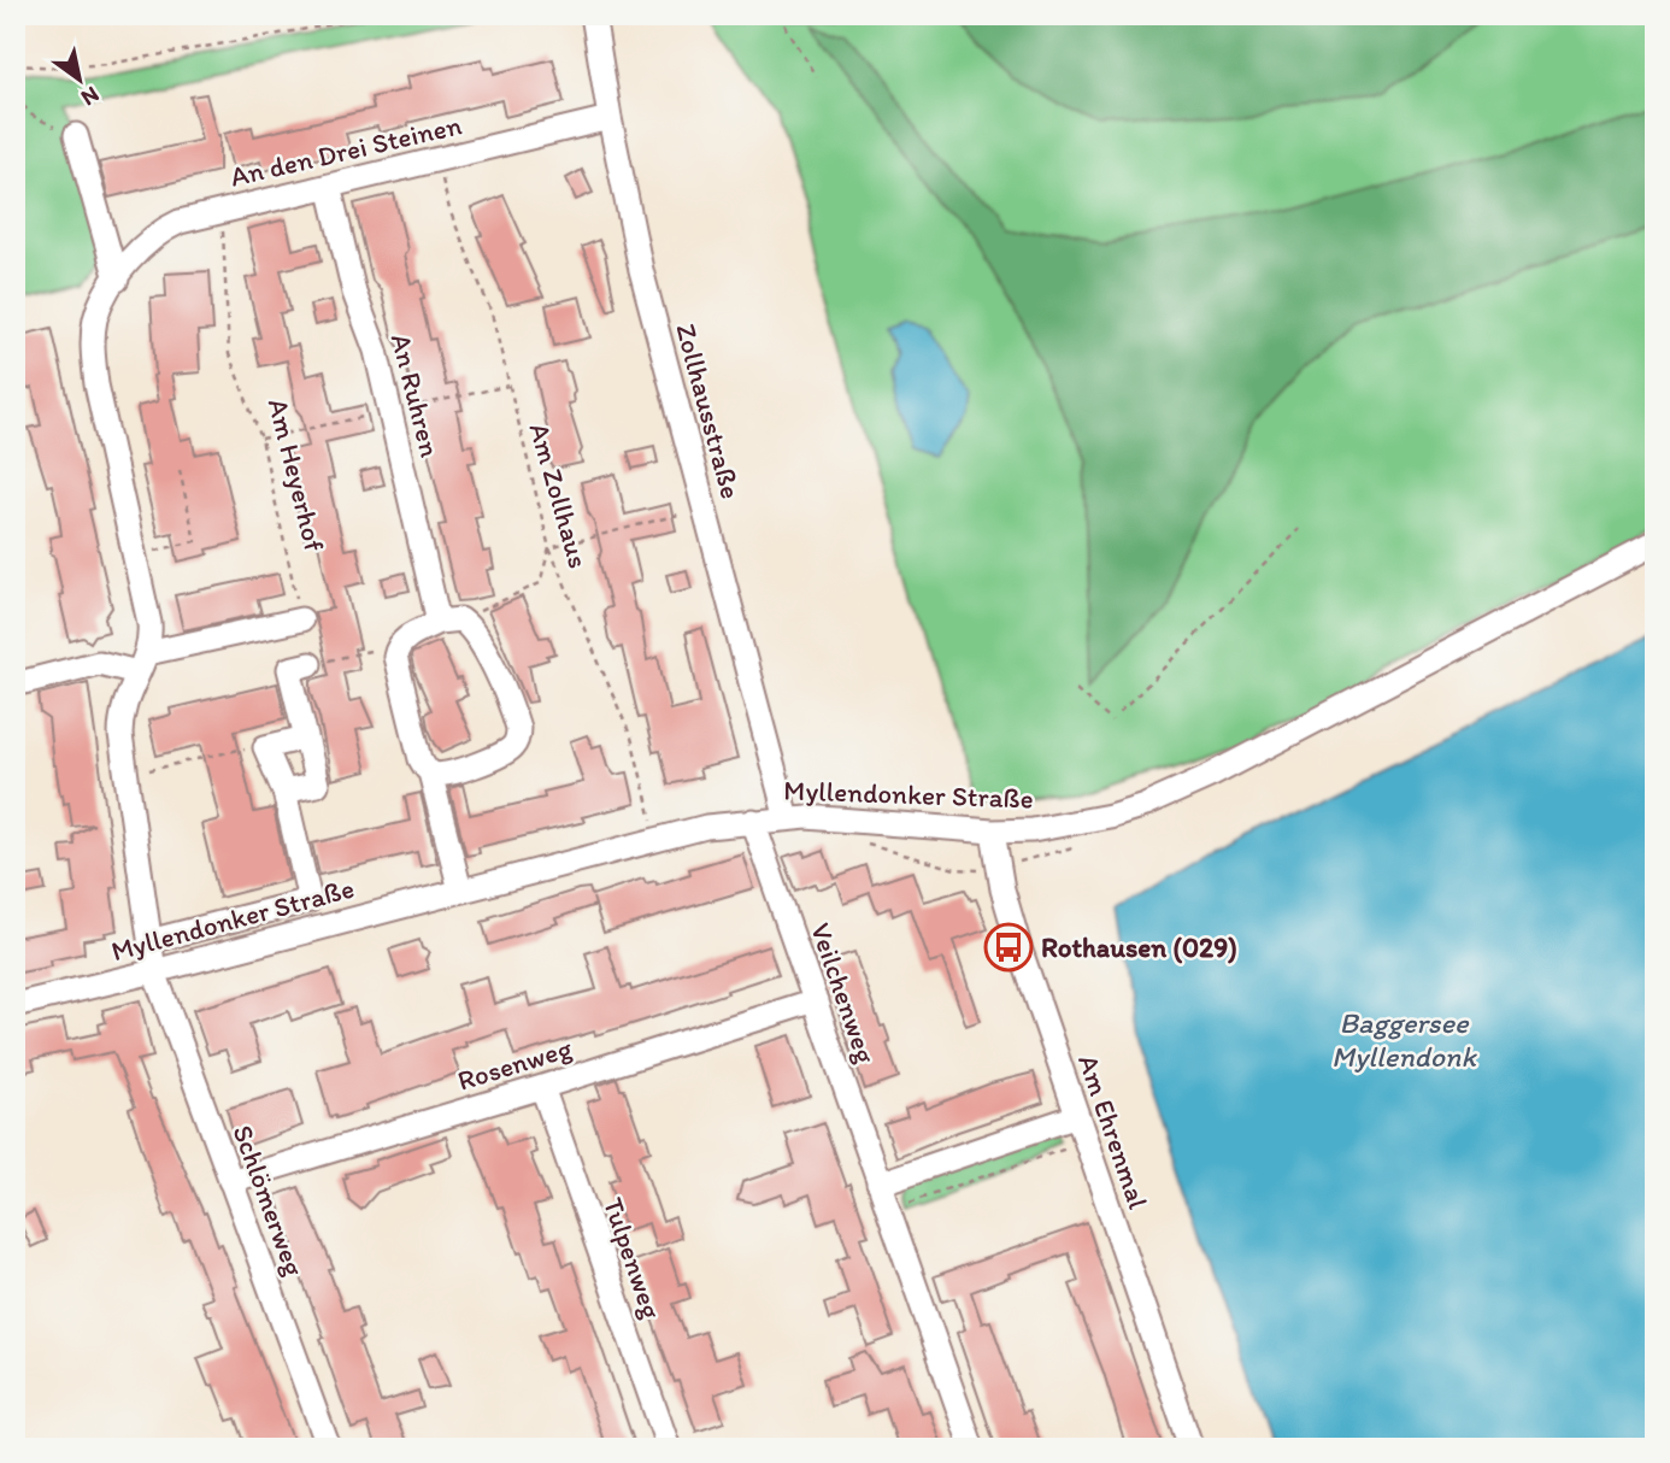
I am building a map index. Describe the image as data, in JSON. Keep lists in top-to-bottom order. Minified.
{"streets":{"street":["An den Drei Steinen","An Ruhren","Zollhausstraße","Myllendonker Straße","Veilchenweg","Rosenweg","Am Ehrenmal","Schlömerweg","Tulpenweg"],"path":["Am Heyerhof","Am Zollhaus"]},"crossings":[["An den Drei Steinen","An Ruhren"],["An den Drei Steinen","Zollhausstraße"],["An den Drei Steinen","Am Heyerhof"],["An den Drei Steinen","Am Zollhaus"],["An den Drei Steinen","Myllendonker Straße"],["An den Drei Steinen","Schlömerweg"],["Zollhausstraße","Myllendonker Straße"],["Am Zollhaus","Myllendonker Straße"],["Myllendonker Straße","Veilchenweg"],["Myllendonker Straße","Am Ehrenmal"],["Myllendonker Straße","Schlömerweg"],["Veilchenweg","Rosenweg"],["Rosenweg","Schlömerweg"],["Rosenweg","Tulpenweg"]],"water":["Baggersee Myllendonk"],"places":{"bus stop":["Rothausen (029)"]},"north":"bottom right"}
